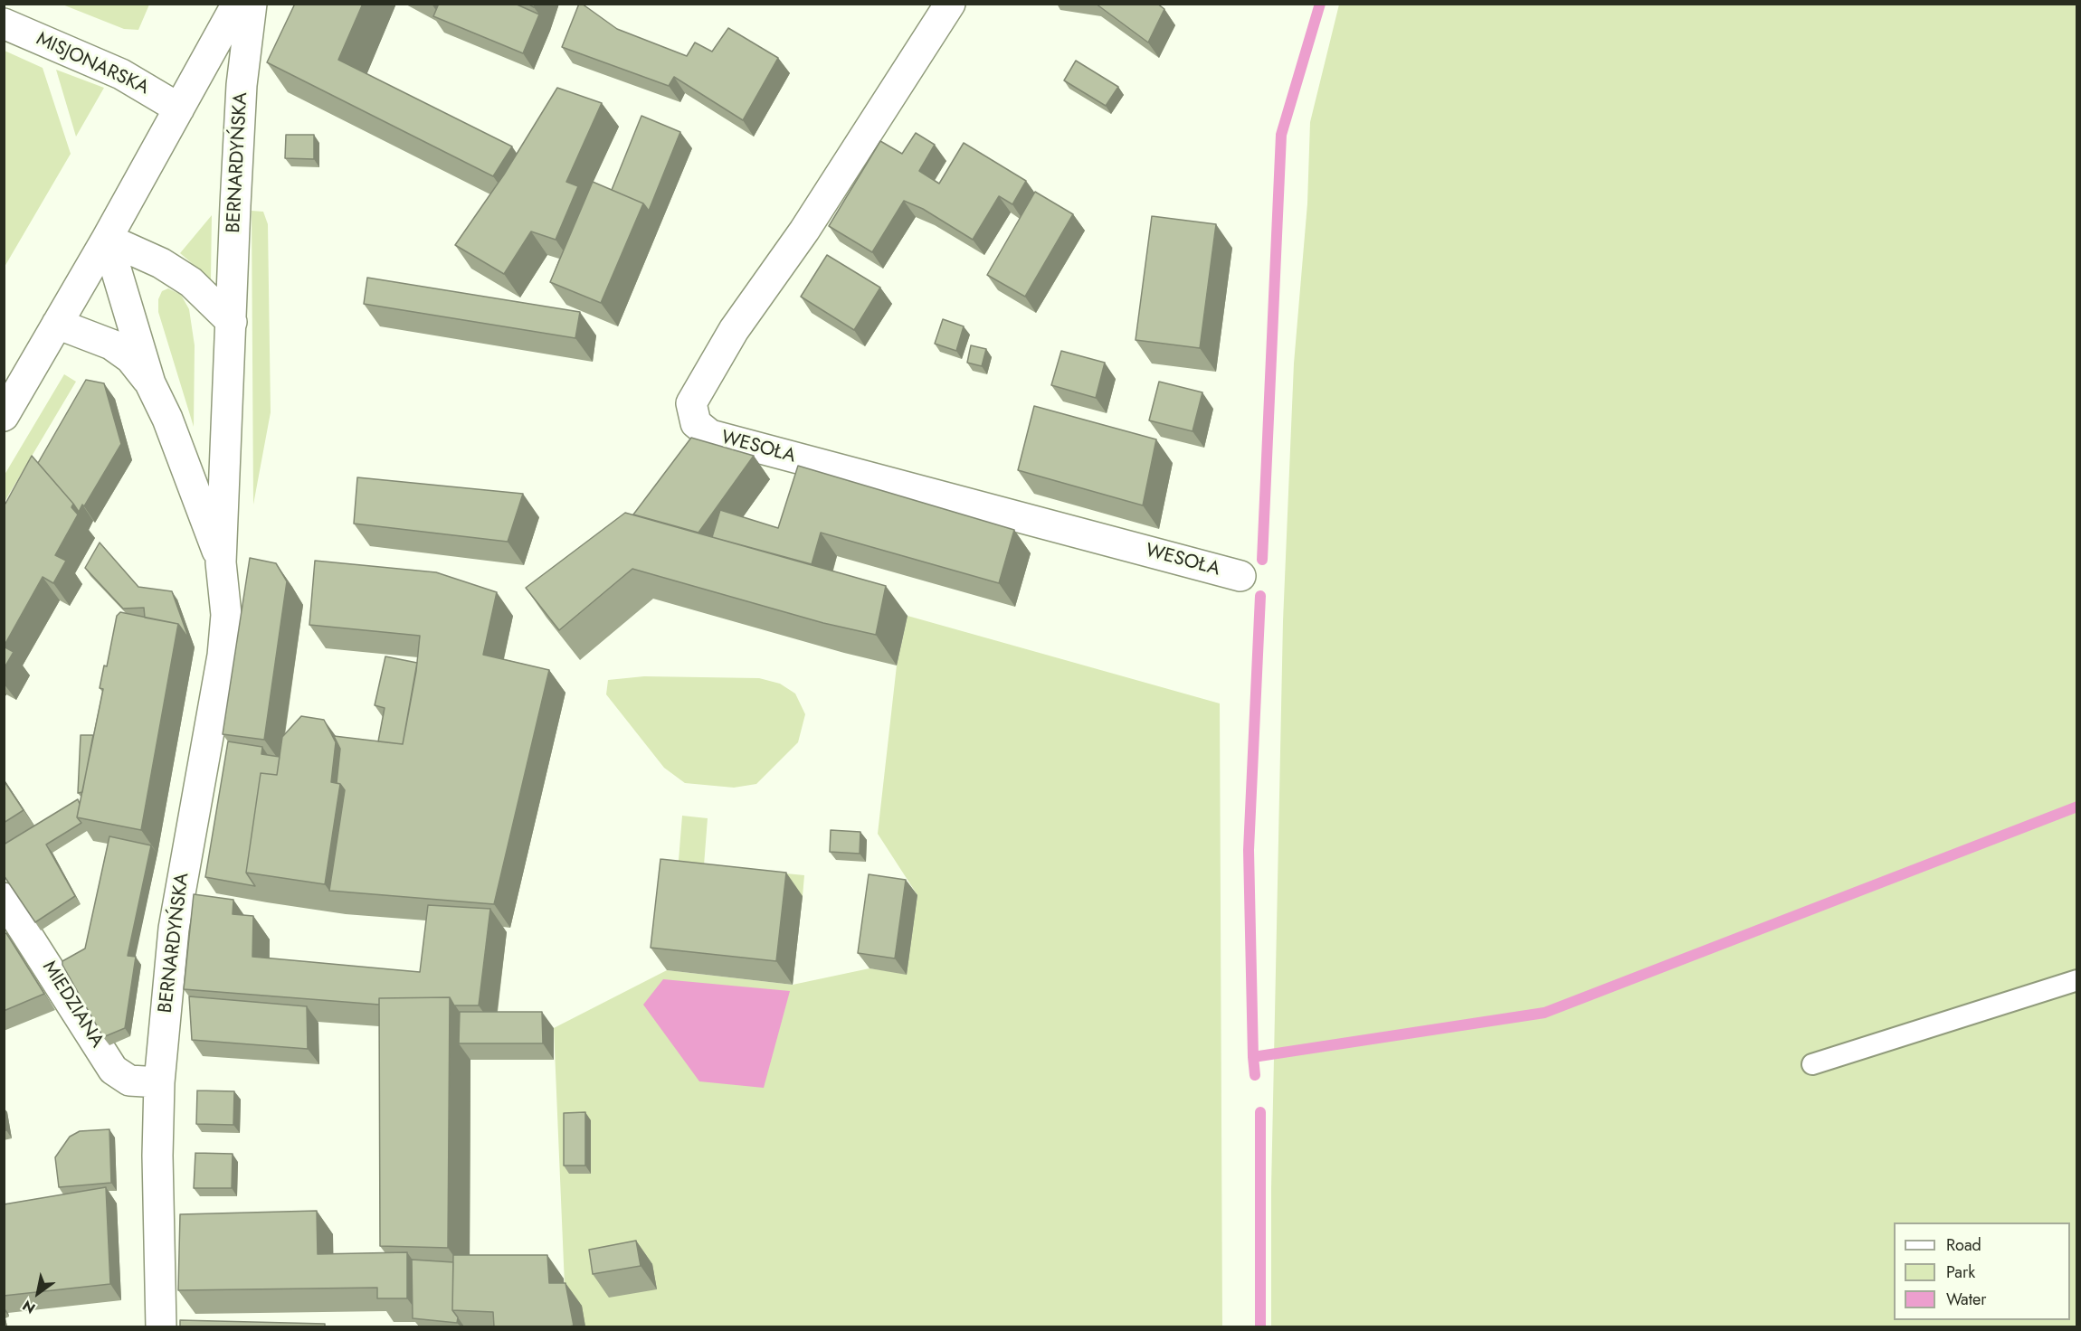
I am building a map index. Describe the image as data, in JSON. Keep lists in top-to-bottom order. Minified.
{"streets":{"street":["MISJONARSKA","BERNARDYŃSKA","WESOŁA","MIEDZIANA"]},"crossings":[["BERNARDYŃSKA","MIEDZIANA"]],"legend":["Road","Park","Water"],"north":"bottom left"}
